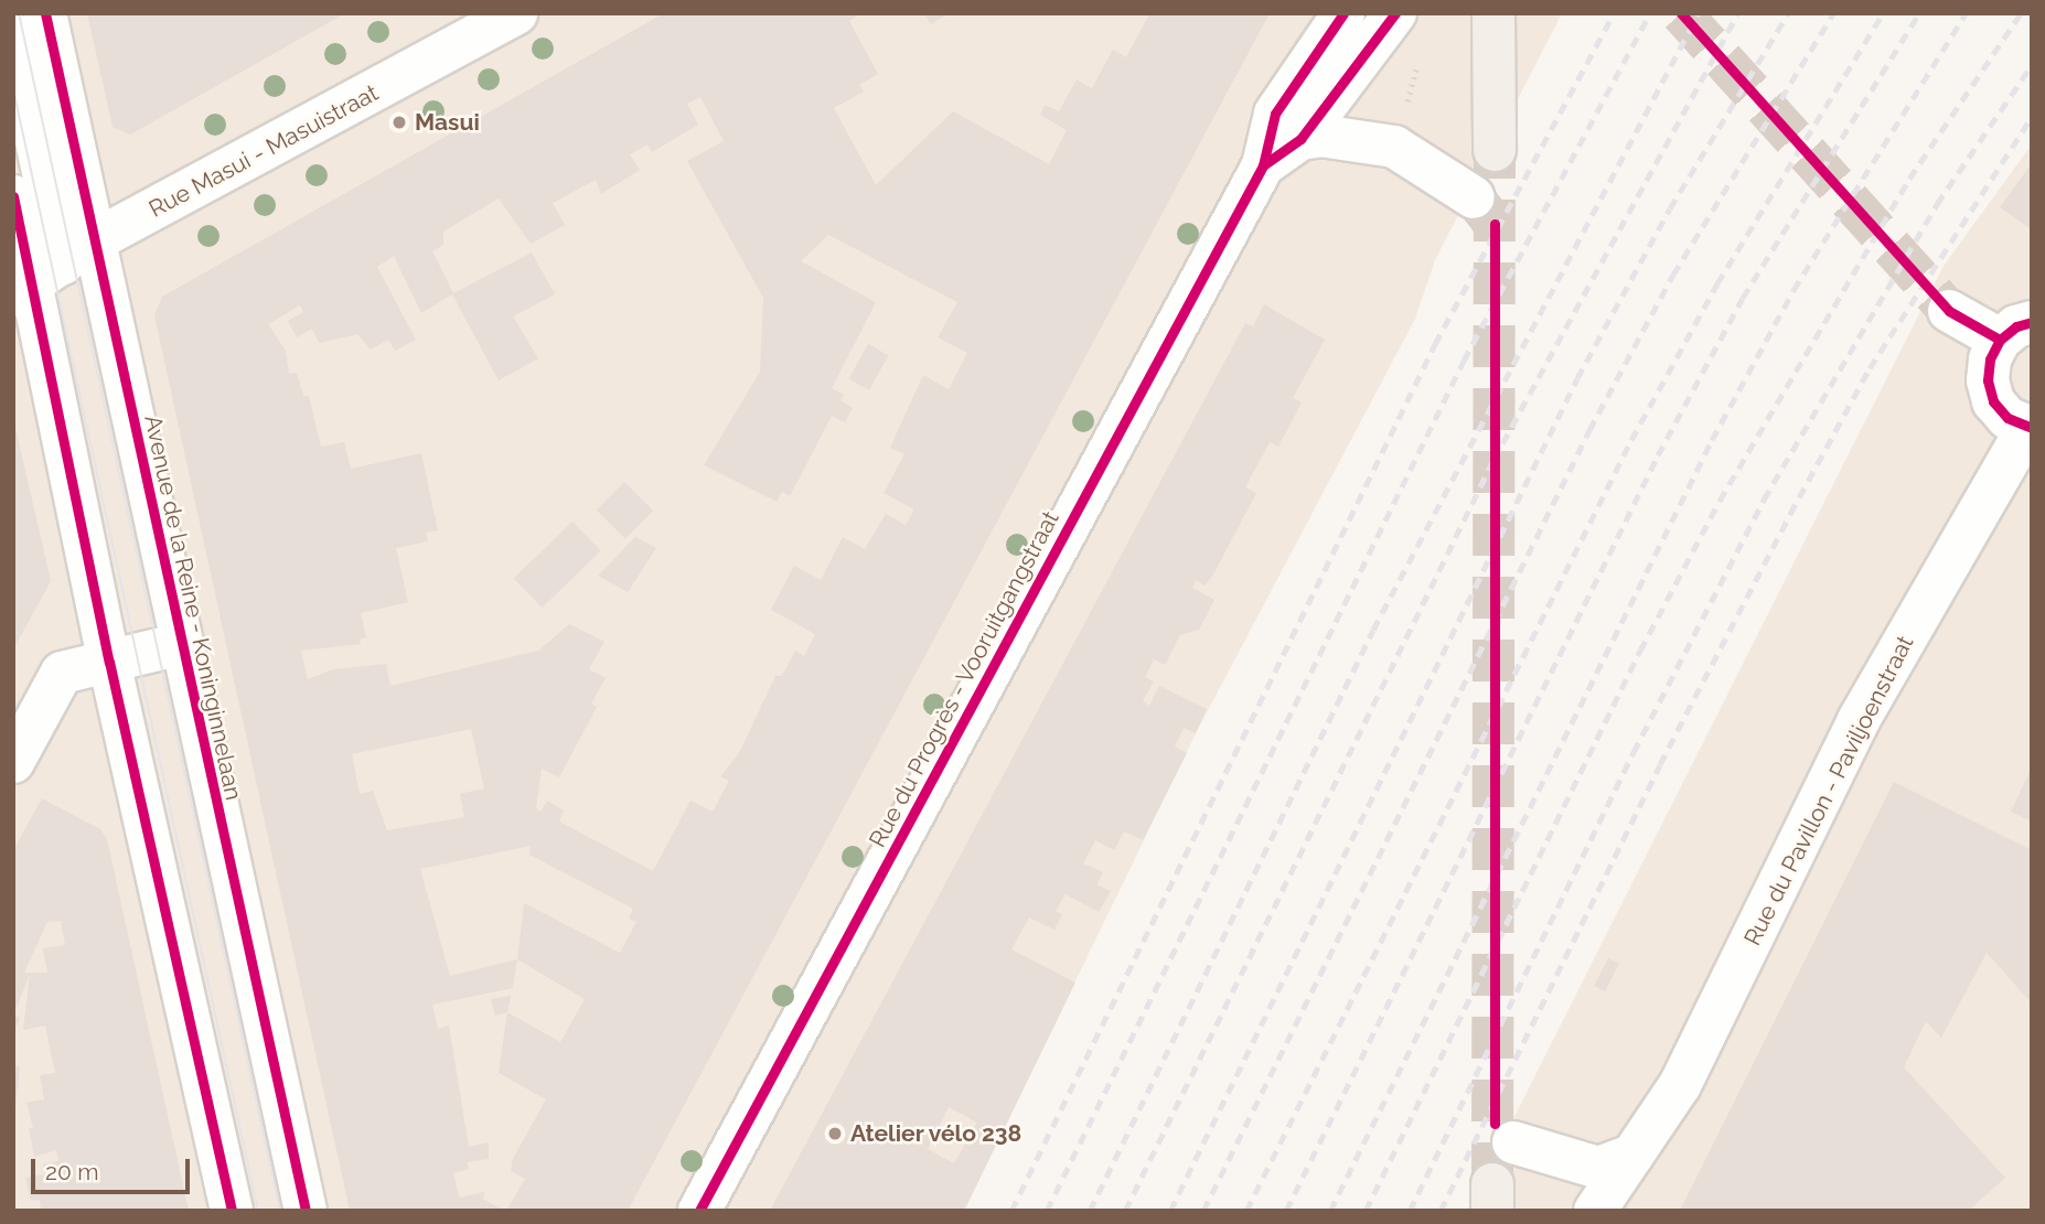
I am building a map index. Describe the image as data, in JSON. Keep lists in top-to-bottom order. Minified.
{"streets":{"street":["Rue Masui - Masuistraat","Avenue de la Reine - Koninginnelaan","Rue du Progrès - Vooruitgangstraat","Rue du Pavillon - Paviljoenstraat"]},"crossings":[["Rue Masui - Masuistraat","Avenue de la Reine - Koninginnelaan"]],"places":["Masui","Atelier vélo 238"],"scale_bar":"20 m"}
